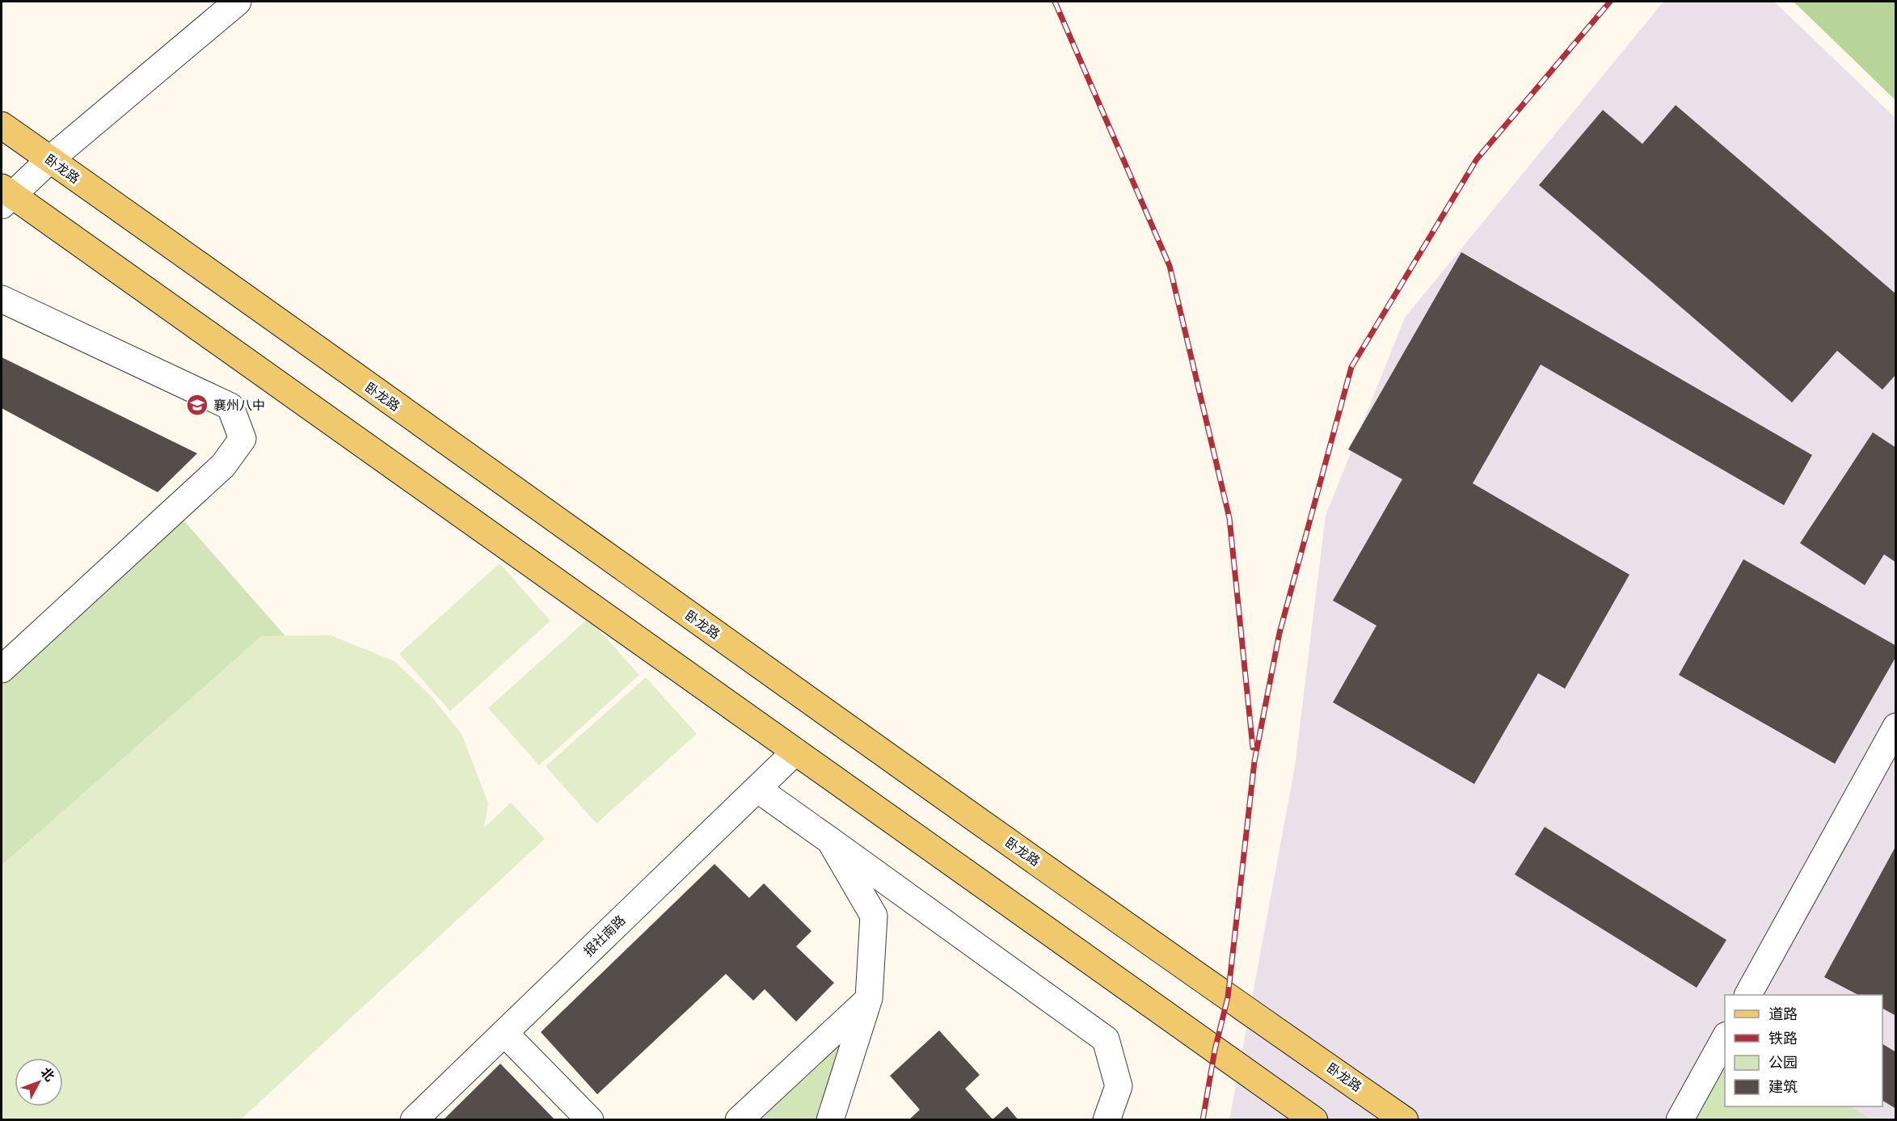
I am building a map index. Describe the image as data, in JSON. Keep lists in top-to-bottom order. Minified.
{"streets":{"main road":["卧龙路"],"street":["报社南路"]},"places":{"school or university":["襄州八中"]},"legend":["道路","铁路","公园","建筑"],"north":"top right"}
